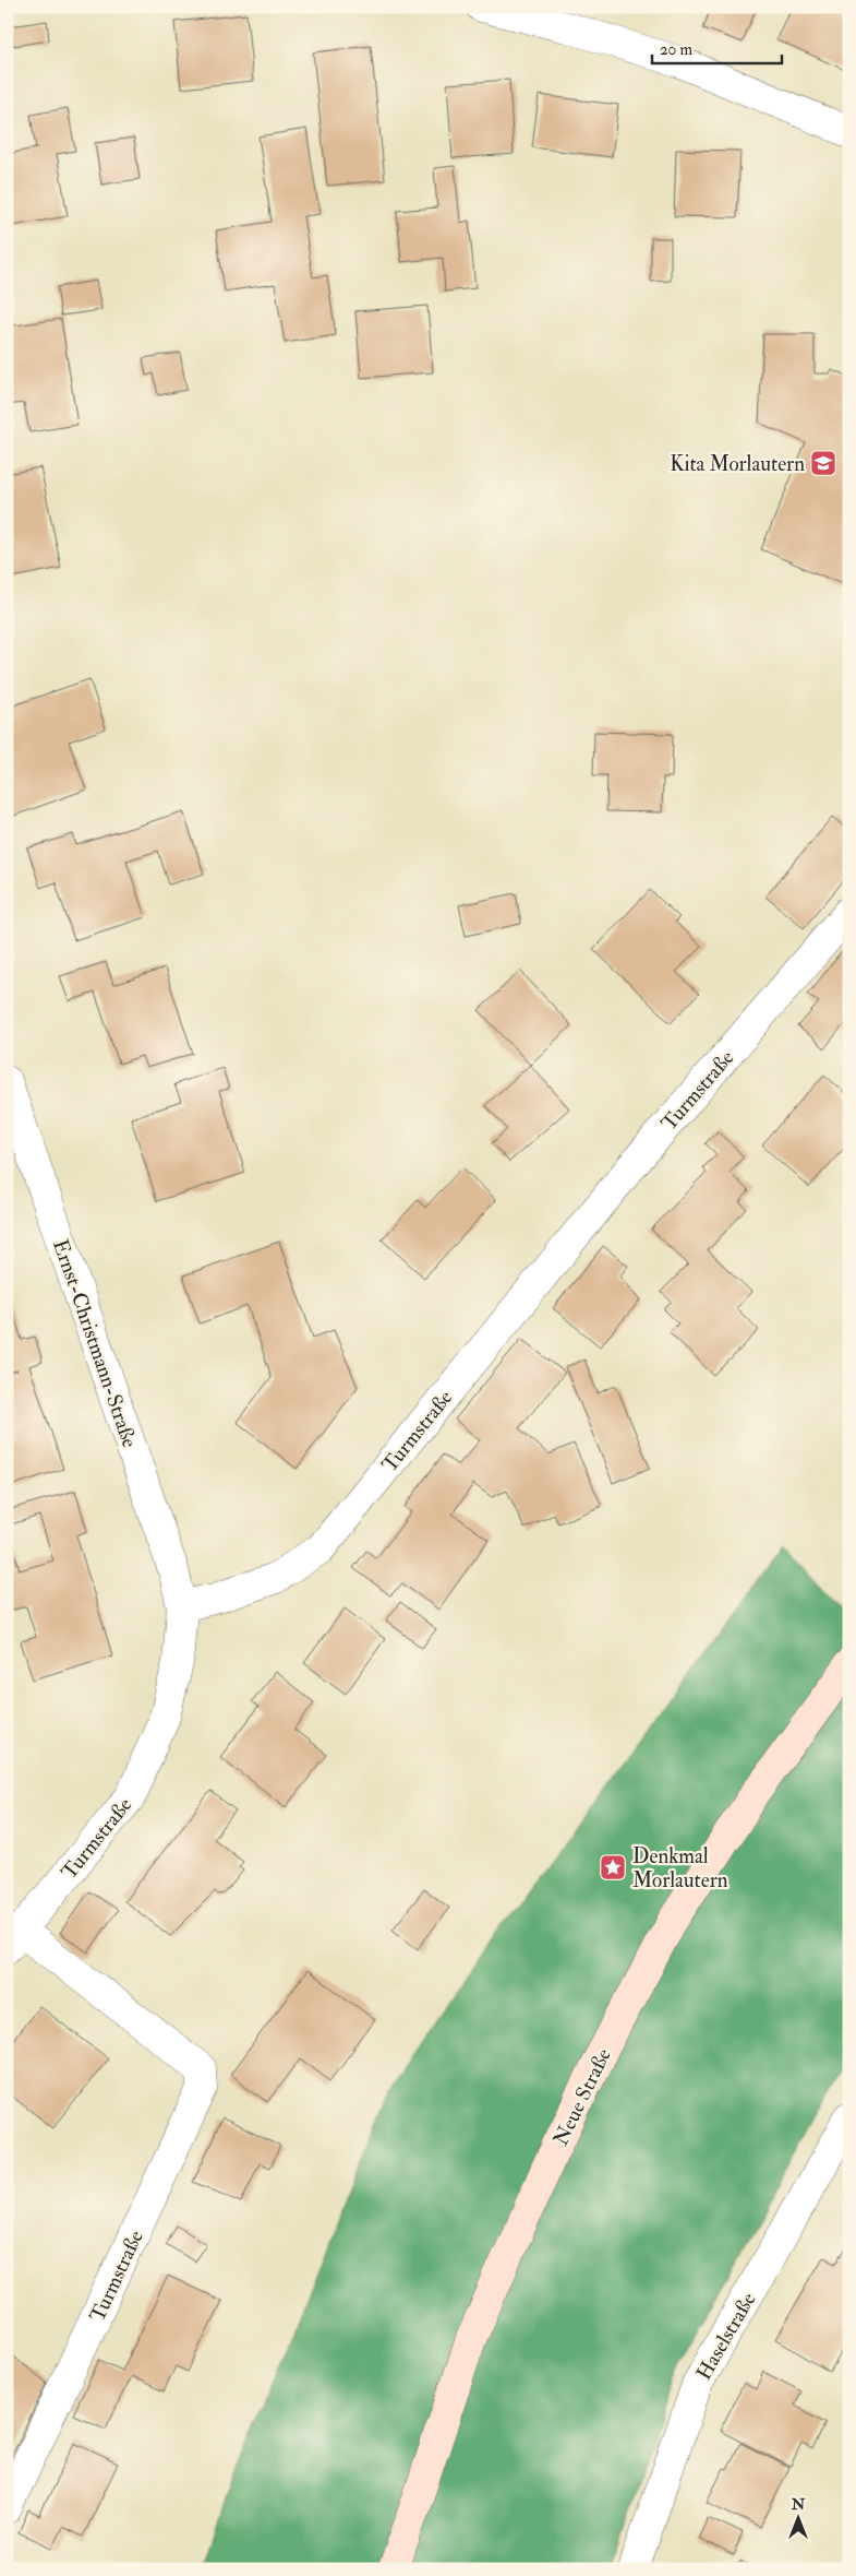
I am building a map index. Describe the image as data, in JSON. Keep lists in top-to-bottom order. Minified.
{"streets":{"main road":["Neue Straße"],"street":["Turmstraße","Ernst-Christmann-Straße","Haselstraße"]},"crossings":[["Turmstraße","Ernst-Christmann-Straße"]],"places":{"school or university":["Kita Morlautern"],"place":["Denkmal Morlautern"]},"scale_bar":"20 m","north":"top"}
